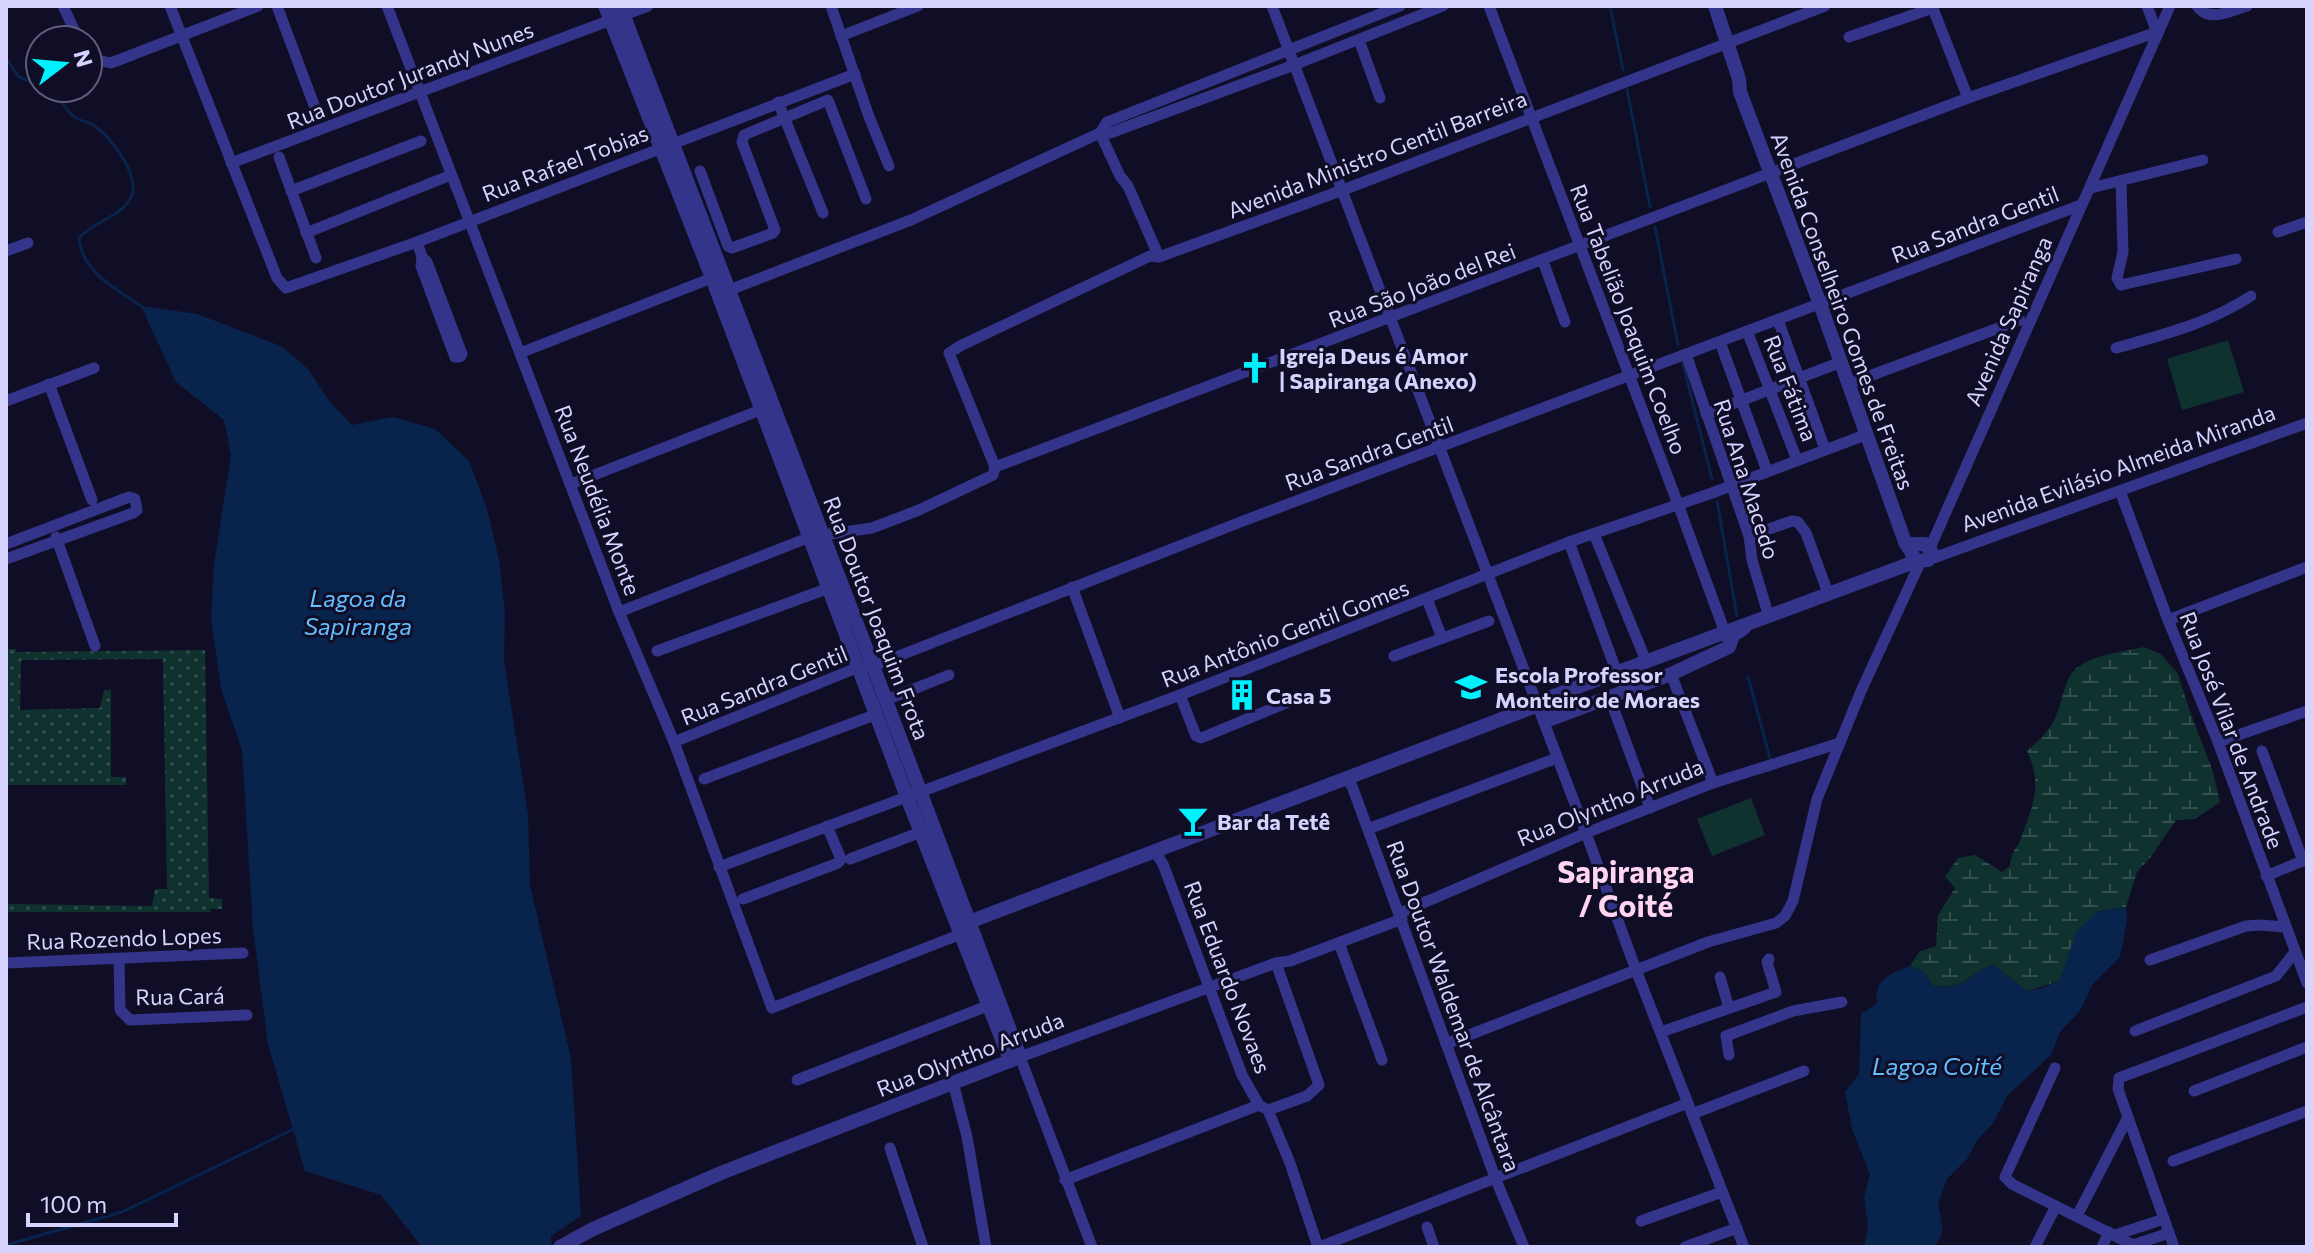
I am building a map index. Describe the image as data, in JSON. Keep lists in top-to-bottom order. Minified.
{"streets":{"street":["Rua Doutor Jurandy Nunes","Avenida Ministro Gentil Barreira","Rua Rafael Tobias","Rua Sandra Gentil","Rua São João del Rei","Avenida Conselheiro Gomes de Freitas","Rua Tabelião Joaquim Coelho","Avenida Sapiranga","Rua Fátima","Avenida Evilásio Almeida Miranda","Rua Ana Macedo","Rua Neudélia Monte","Rua Doutor Joaquim Frota","Rua Antônio Gentil Gomes","Rua José Vilar de Andrade","Rua Olyntho Arruda","Rua Rozendo Lopes","Rua Eduardo Novaes","Rua Cará","Rua Doutor Waldemar de Alcântara"]},"crossings":[["Rua Doutor Jurandy Nunes","Rua Rafael Tobias"],["Rua Doutor Jurandy Nunes","Rua Neudélia Monte"],["Rua Doutor Jurandy Nunes","Rua Doutor Joaquim Frota"],["Avenida Ministro Gentil Barreira","Rua São João del Rei"],["Avenida Ministro Gentil Barreira","Avenida Conselheiro Gomes de Freitas"],["Avenida Ministro Gentil Barreira","Rua Tabelião Joaquim Coelho"],["Rua Rafael Tobias","Rua Neudélia Monte"],["Rua Rafael Tobias","Rua Doutor Joaquim Frota"],["Rua Sandra Gentil","Avenida Conselheiro Gomes de Freitas"],["Rua Sandra Gentil","Rua Tabelião Joaquim Coelho"],["Rua Sandra Gentil","Avenida Sapiranga"],["Rua Sandra Gentil","Rua Fátima"],["Rua Sandra Gentil","Rua Ana Macedo"],["Rua Sandra Gentil","Rua Neudélia Monte"],["Rua Sandra Gentil","Rua Doutor Joaquim Frota"],["Rua São João del Rei","Avenida Conselheiro Gomes de Freitas"],["Rua São João del Rei","Rua Tabelião Joaquim Coelho"],["Rua São João del Rei","Avenida Sapiranga"],["Rua São João del Rei","Rua Neudélia Monte"],["Rua São João del Rei","Rua Doutor Joaquim Frota"],["Avenida Conselheiro Gomes de Freitas","Avenida Sapiranga"],["Avenida Conselheiro Gomes de Freitas","Avenida Evilásio Almeida Miranda"],["Avenida Conselheiro Gomes de Freitas","Rua Antônio Gentil Gomes"],["Rua Tabelião Joaquim Coelho","Avenida Evilásio Almeida Miranda"],["Rua Tabelião Joaquim Coelho","Rua Antônio Gentil Gomes"],["Avenida Sapiranga","Avenida Evilásio Almeida Miranda"],["Avenida Sapiranga","Rua Olyntho Arruda"],["Rua Fátima","Rua Antônio Gentil Gomes"],["Avenida Evilásio Almeida Miranda","Rua Ana Macedo"],["Avenida Evilásio Almeida Miranda","Rua Neudélia Monte"],["Avenida Evilásio Almeida Miranda","Rua Doutor Joaquim Frota"],["Avenida Evilásio Almeida Miranda","Rua José Vilar de Andrade"],["Avenida Evilásio Almeida Miranda","Rua Eduardo Novaes"],["Avenida Evilásio Almeida Miranda","Rua Doutor Waldemar de Alcântara"],["Rua Ana Macedo","Rua Antônio Gentil Gomes"],["Rua Neudélia Monte","Rua Antônio Gentil Gomes"],["Rua Doutor Joaquim Frota","Rua Antônio Gentil Gomes"],["Rua Doutor Joaquim Frota","Rua Olyntho Arruda"],["Rua Olyntho Arruda","Rua Eduardo Novaes"],["Rua Olyntho Arruda","Rua Doutor Waldemar de Alcântara"],["Rua Rozendo Lopes","Rua Cará"]],"districts":["Sapiranga / Coité"],"water":["Lagoa da Sapiranga","Lagoa Coité"],"places":{"church":["Igreja Deus é Amor | Sapiranga (Anexo)"],"school or university":["Escola Professor Monteiro de Moraes"],"building":["Casa 5"],"bar":["Bar da Tetê"]},"scale_bar":"100 m","north":"right"}
